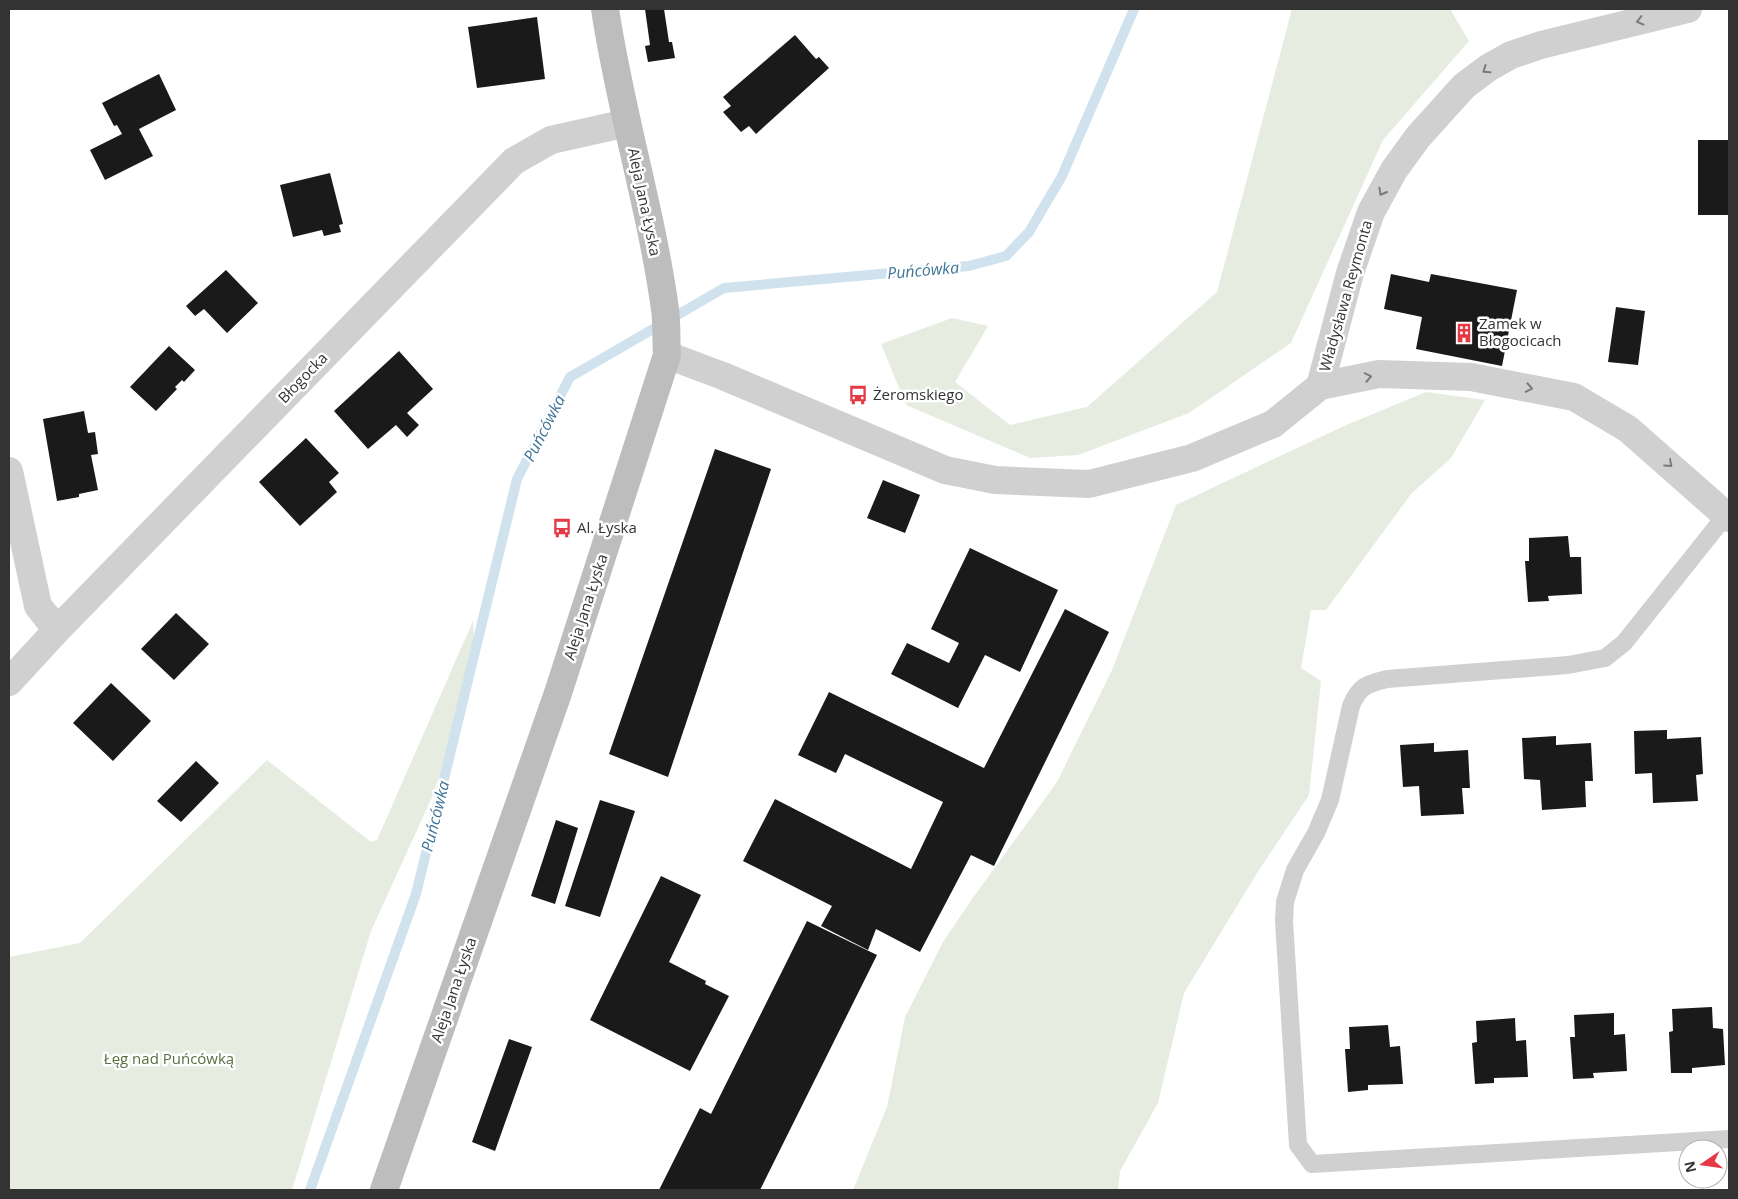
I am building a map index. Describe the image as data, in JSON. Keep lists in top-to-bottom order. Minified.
{"streets":{"street":["Aleja Jana Łyska","Władysława Reymonta","Błogocka"]},"crossings":[["Aleja Jana Łyska","Błogocka"]],"one_way":["Władysława Reymonta"],"water":["Puńcówka"],"parks":["Łęg nad Puńcówką"],"places":{"building":["Zamek w Błogocicach"],"bus stop":["Żeromskiego","Al. Łyska"]},"north":"left"}
